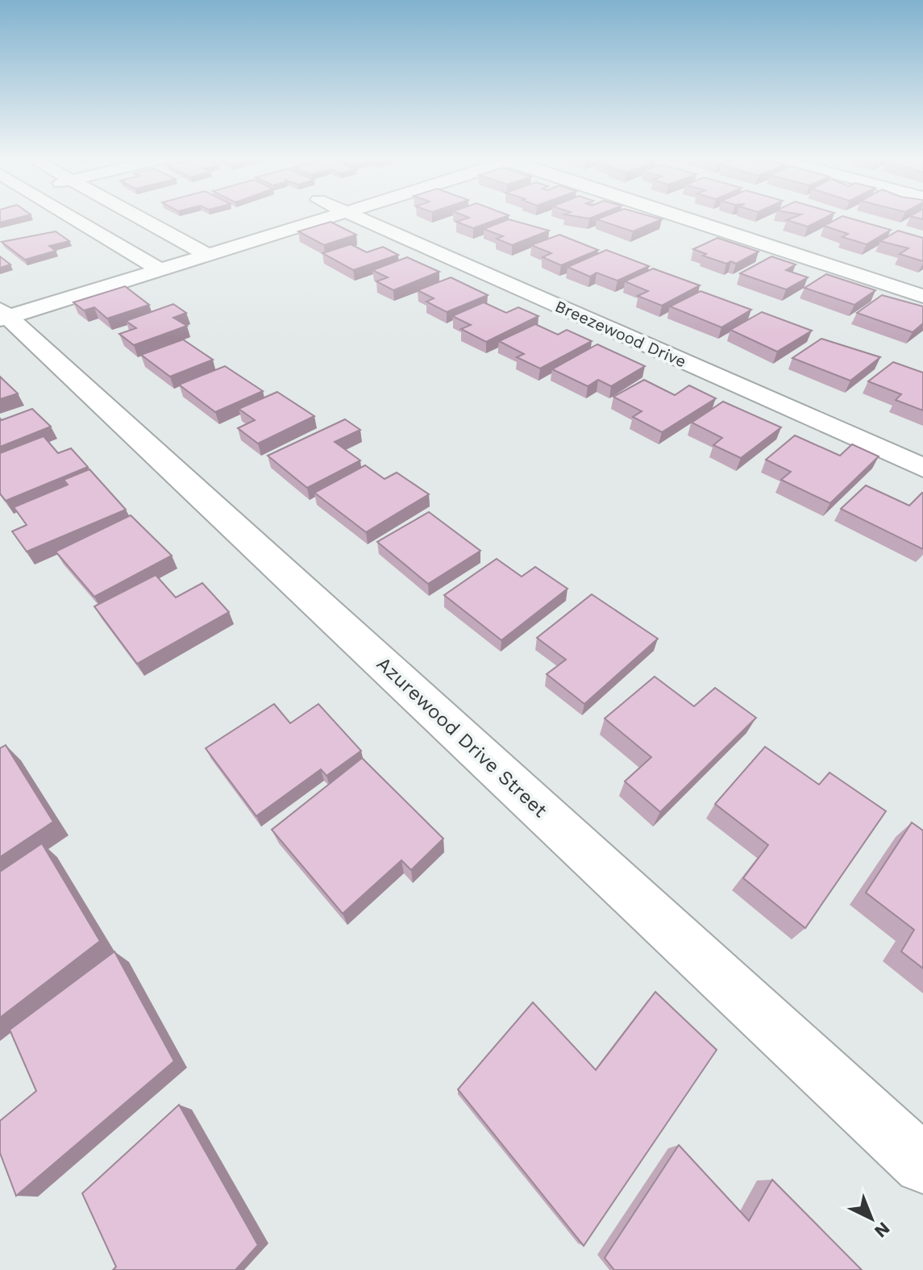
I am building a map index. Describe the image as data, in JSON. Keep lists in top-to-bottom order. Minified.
{"streets":{"street":["Breezewood Drive","Azurewood Drive Street"]},"north":"bottom right"}
